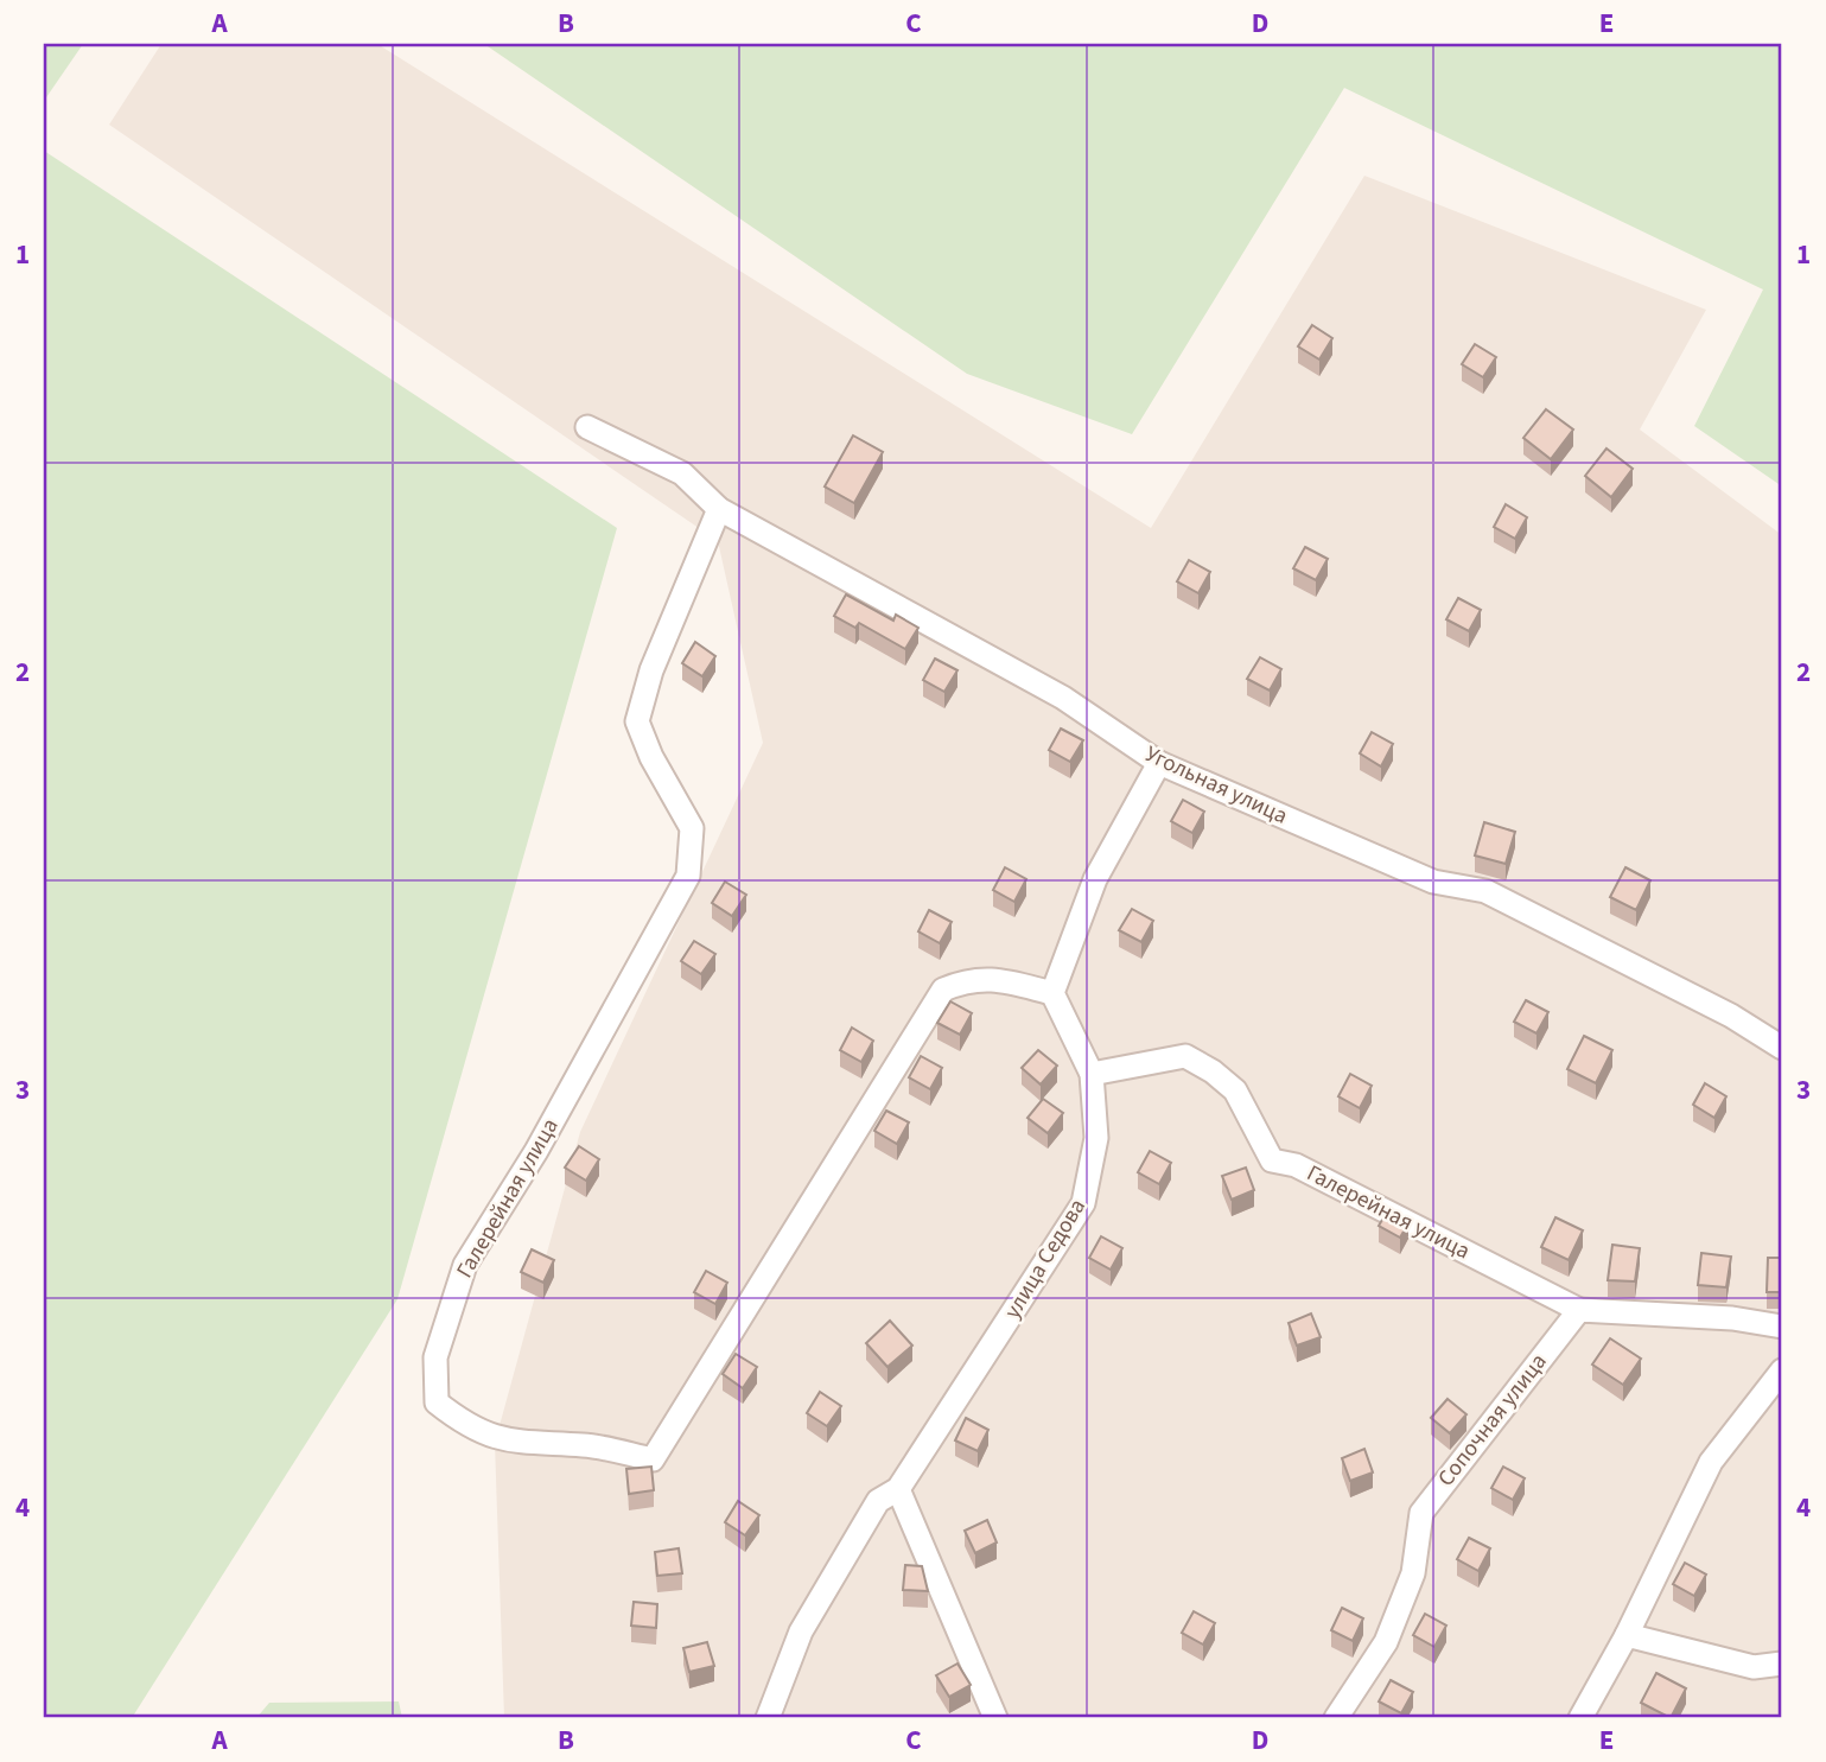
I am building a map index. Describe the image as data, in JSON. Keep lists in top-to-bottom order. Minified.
{"streets":{"street":["Угольная улица","Галерейная улица","улица Седова","Сопочная улица"]},"crossings":[["Угольная улица","Галерейная улица"],["Галерейная улица","улица Седова"],["Галерейная улица","Сопочная улица"]],"grid":{"columns":["A","B","C","D","E"],"rows":["1","2","3","4"]}}
